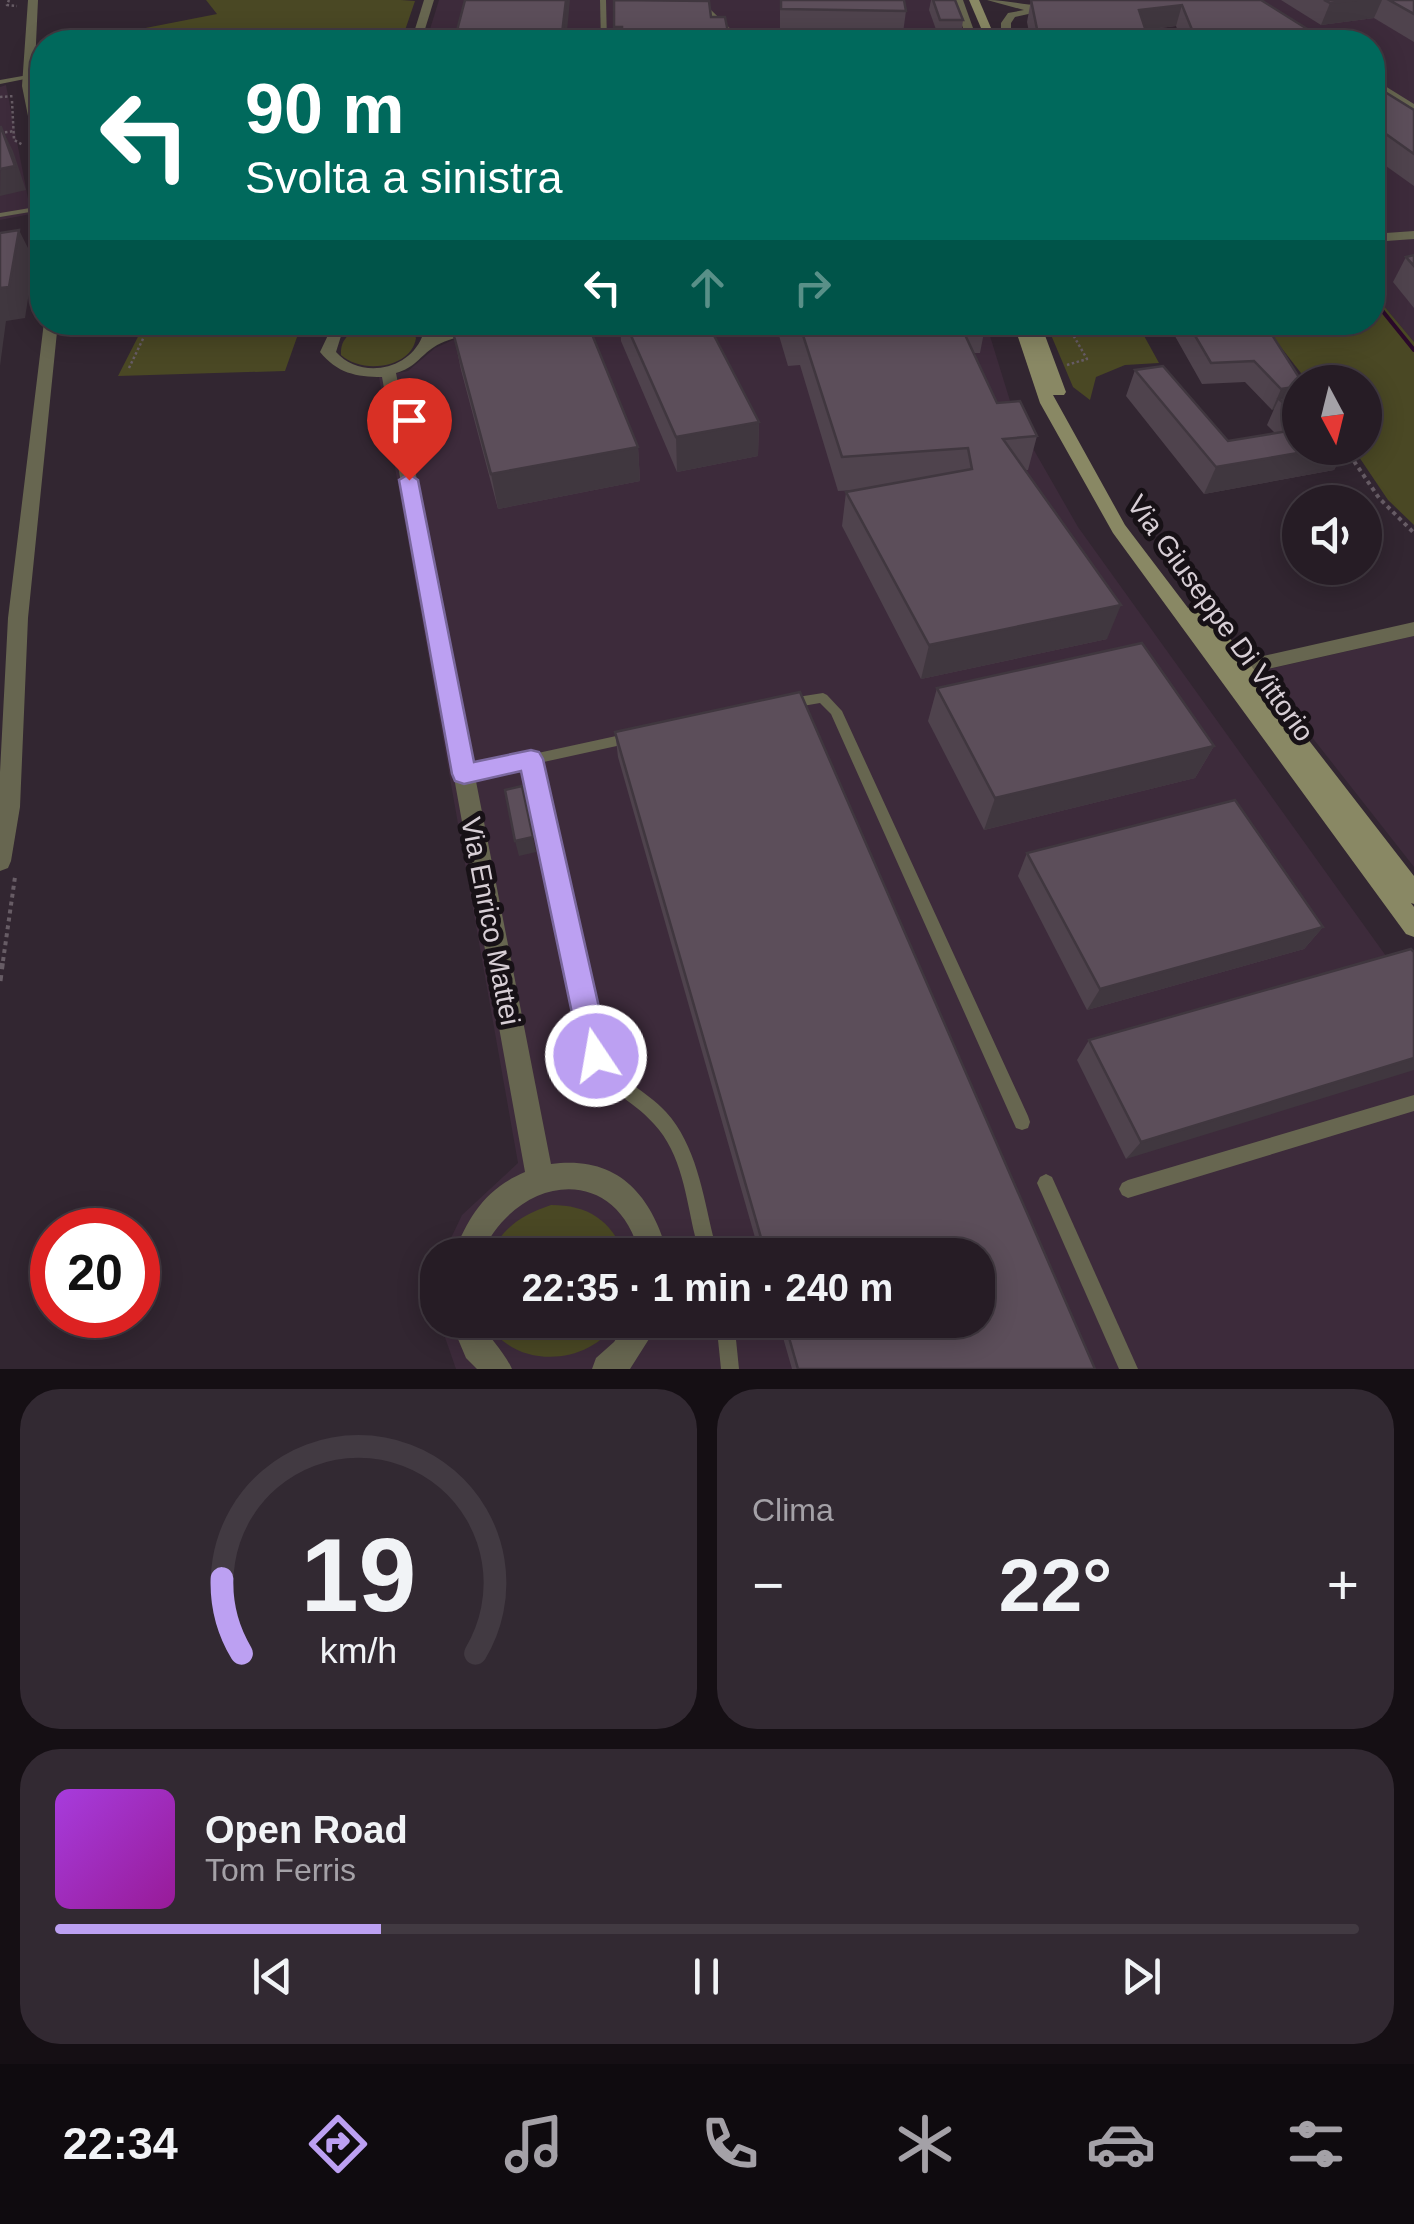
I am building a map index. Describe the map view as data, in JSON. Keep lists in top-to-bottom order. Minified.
{"streets":{"main road":["Via Giuseppe Di Vittorio"],"street":["Via Enrico Mattei"]},"north":"bottom","page":{"turn":["90 m","Svolta a sinistra"],"limit":"20","trip":"22:35 · 1 min · 240 m","tile":"Clima","heat":["−","22°","+"],"song":["Open Road","Tom Ferris"],"tabs":"22:34","gauge":["19","km/h"]}}
